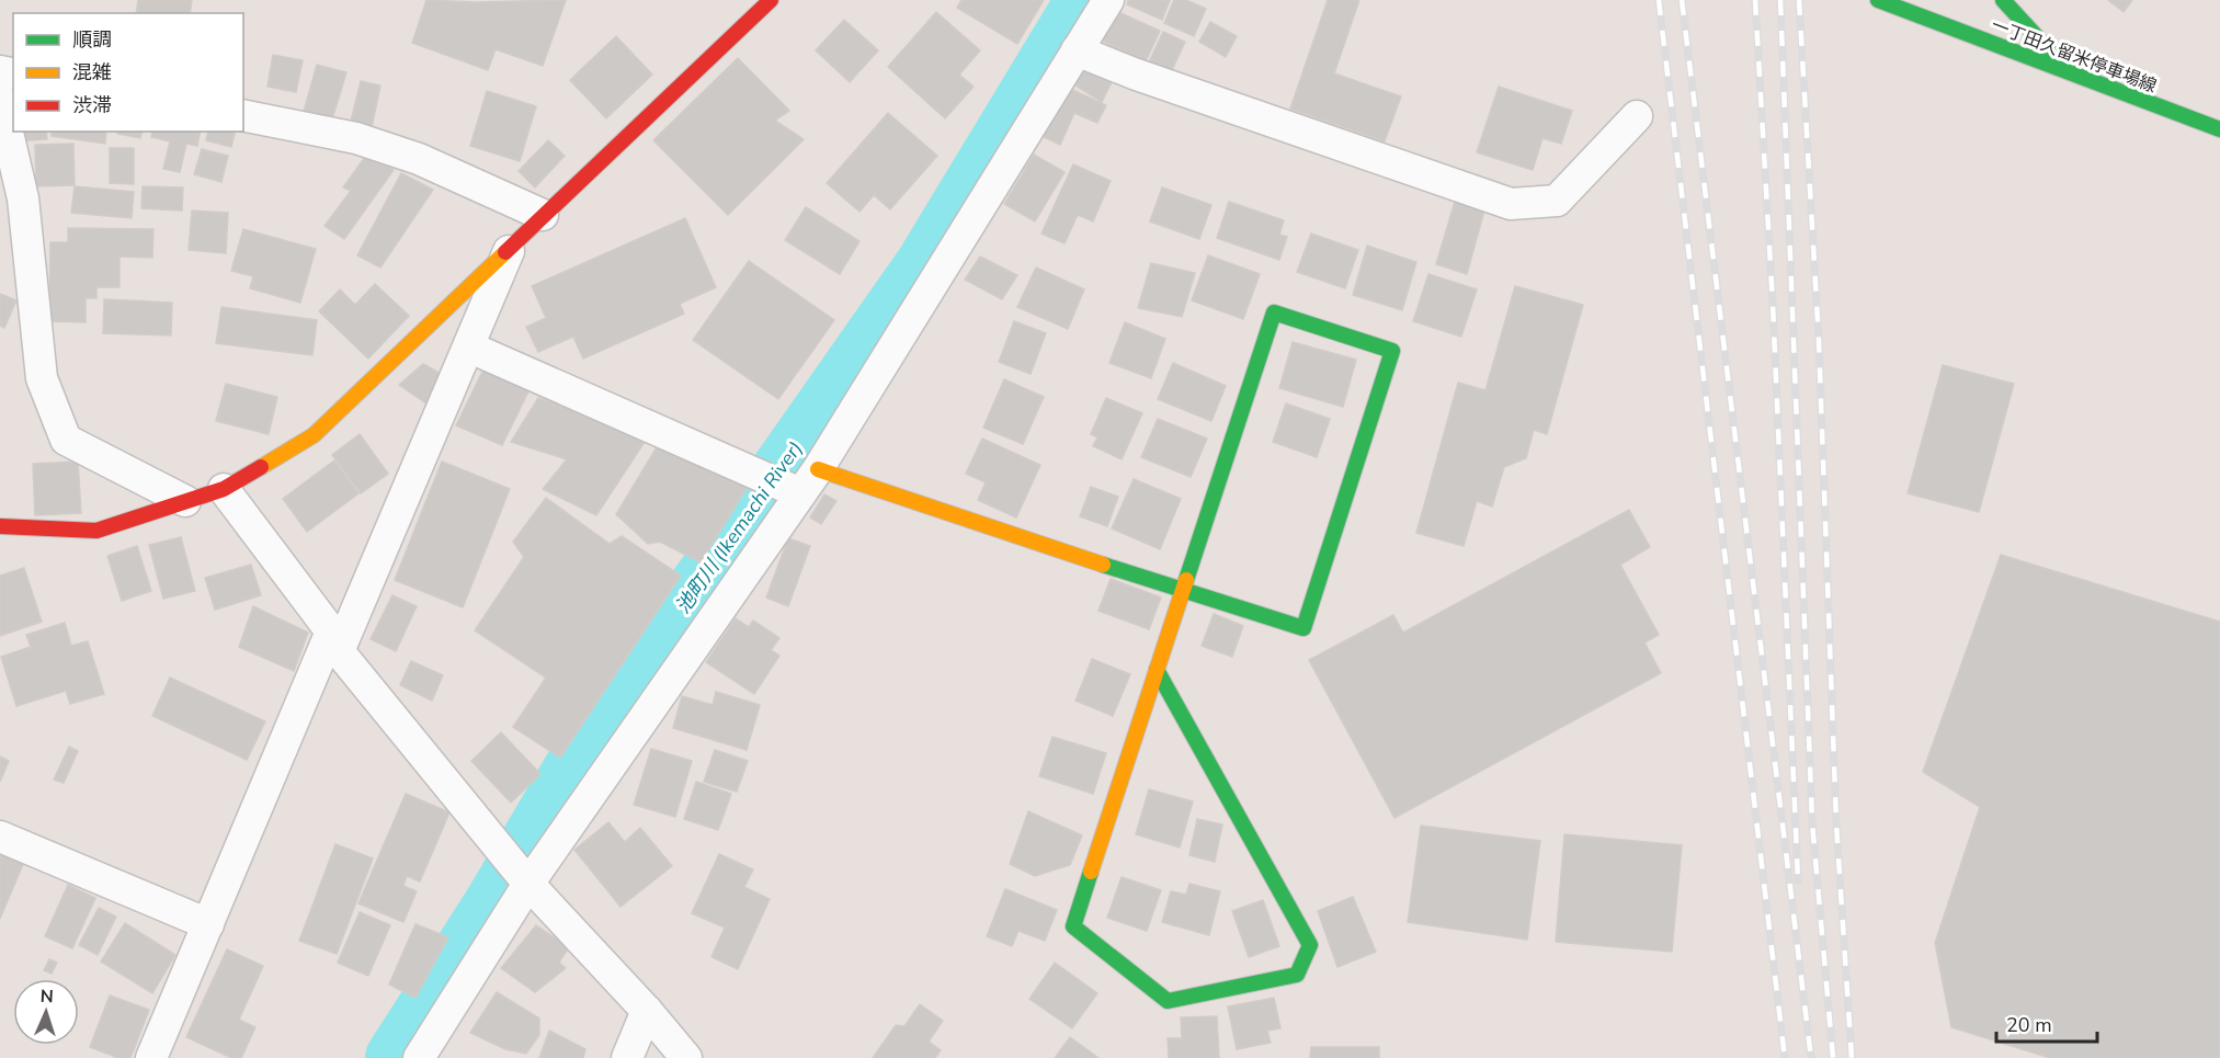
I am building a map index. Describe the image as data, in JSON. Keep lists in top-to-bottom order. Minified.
{"streets":{"street":["一丁田久留米停車場線"]},"water":["池町川 (Ikemachi River)"],"legend":["順調","混雑","渋滞"],"scale_bar":"20 m","north":"top"}
